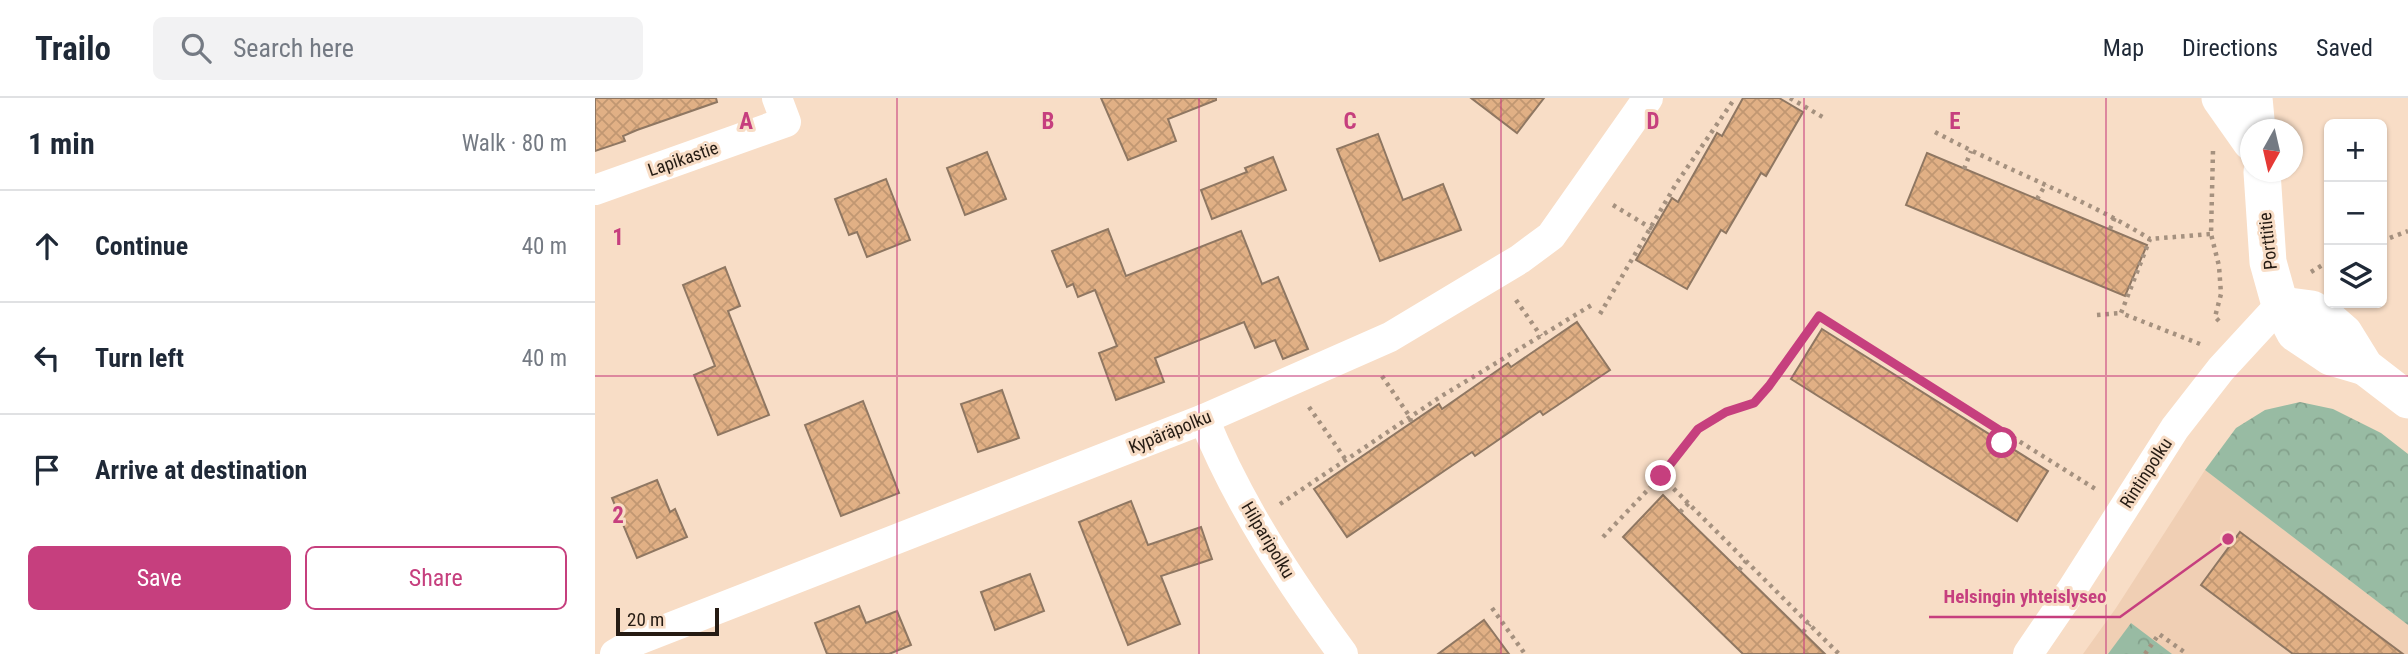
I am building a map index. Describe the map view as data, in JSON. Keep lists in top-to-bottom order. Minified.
{"streets":{"street":["Lapikastie","Porttitie","Kypäräpolku","Rintinpolku","Hilparipolku"]},"crossings":[["Porttitie","Rintinpolku"],["Kypäräpolku","Hilparipolku"]],"places":["Helsingin yhteislyseo"],"scale_bar":"20 m","north":"bottom","page":{"header":"Trailo","search":"Search here","nav":["Map","Directions","Saved"],"heading":["1 min","Walk · 80 m"],"map_buttons":["+","−"],"list":[["Continue","40 m"],["Turn left","40 m"],"Arrive at destination"],"buttons":["Save","Share"],"scale":"20 m"},"grid":{"columns":["A","B","C","D","E"],"rows":["1","2"]}}
